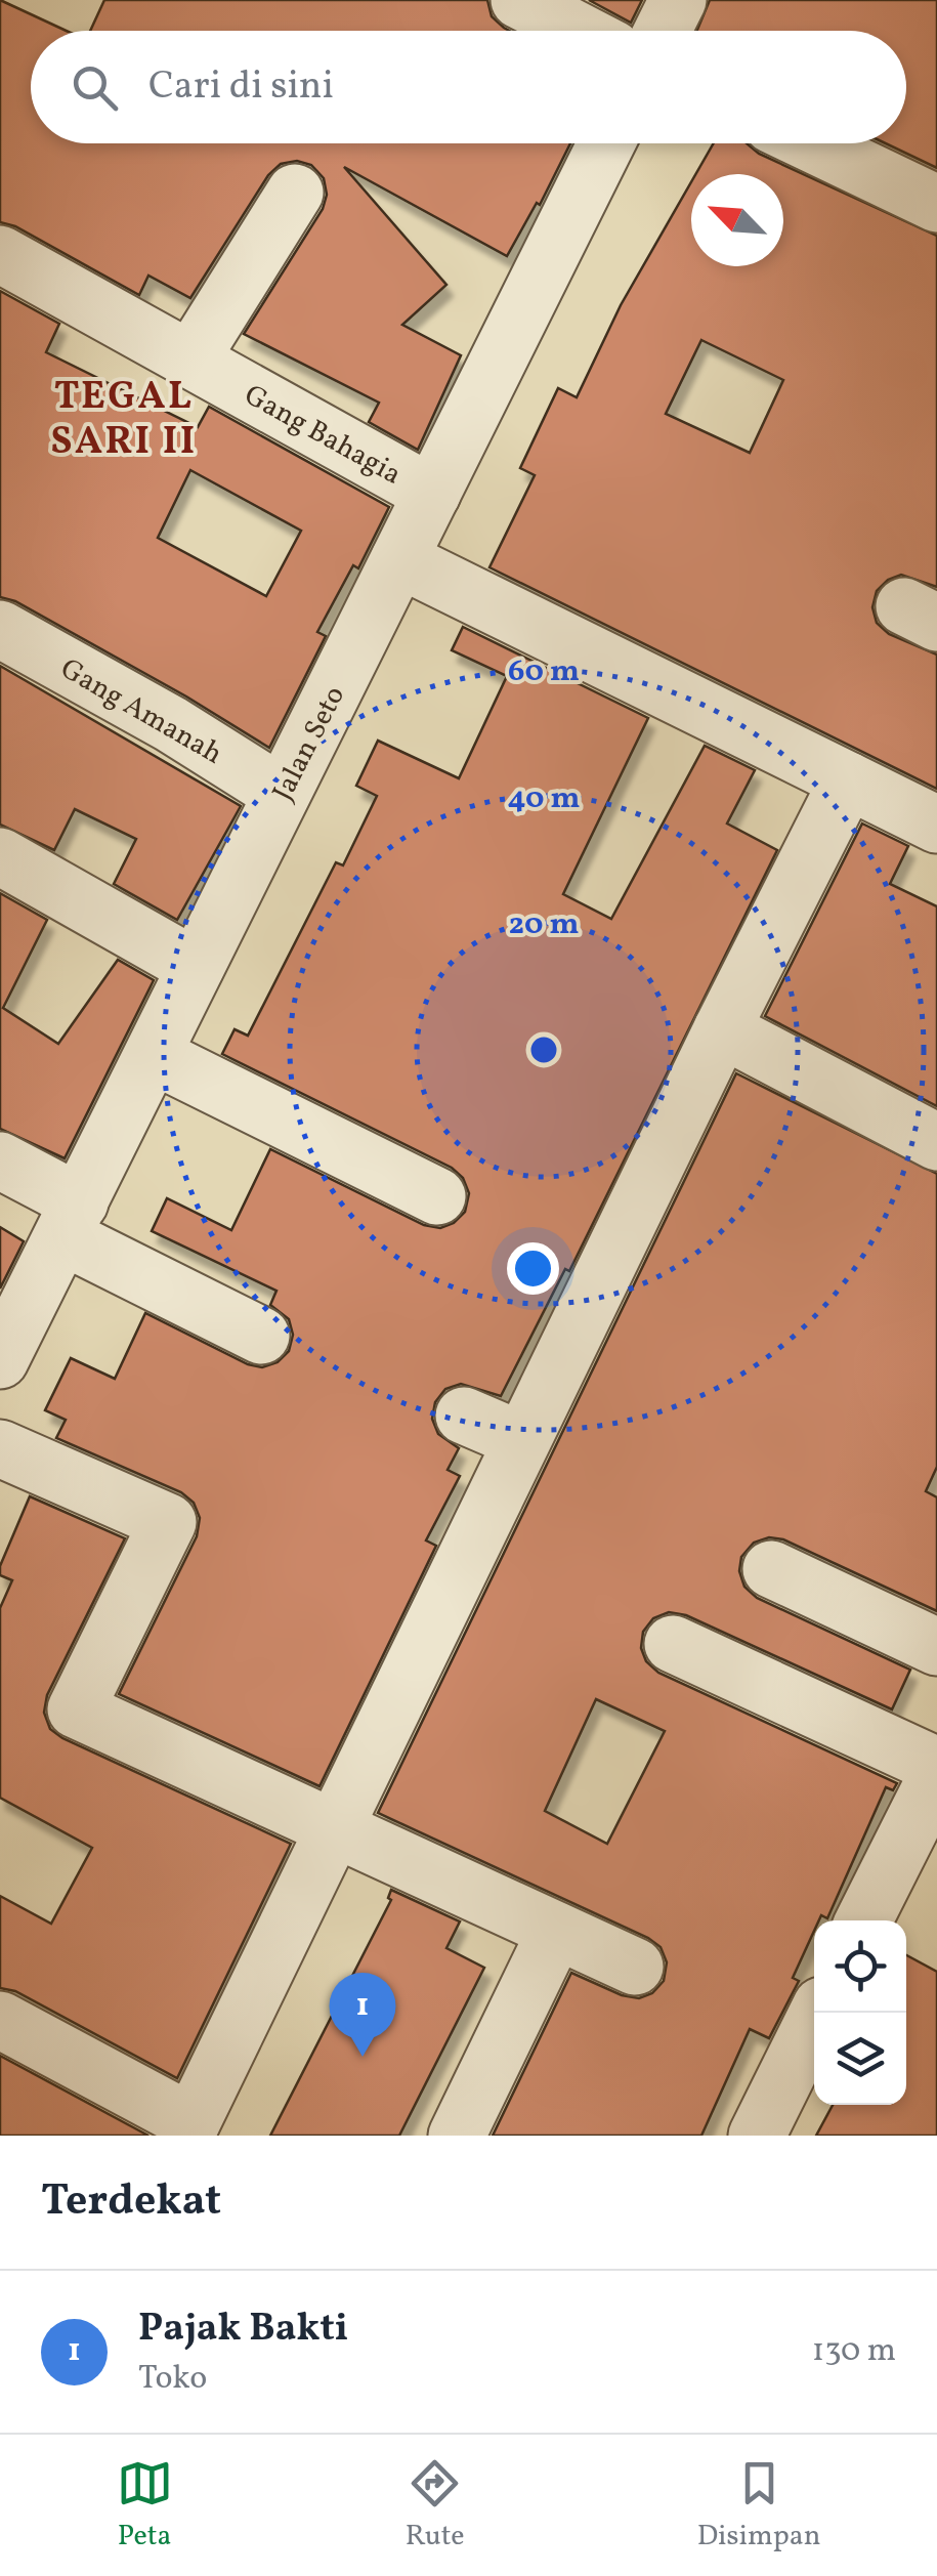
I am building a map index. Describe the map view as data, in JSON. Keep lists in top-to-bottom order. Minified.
{"streets":{"street":["Gang Bahagia","Gang Amanah","Jalan Seto"]},"crossings":[["Gang Bahagia","Jalan Seto"],["Gang Amanah","Jalan Seto"]],"districts":["TEGAL SARI II"],"north":"top left","page":{"search":"Cari di sini","pins":"1","heading":"Terdekat","list":[{"mark":"1","name":"Pajak Bakti","note":"Toko","value":"130 m"}],"nav":["Peta","Rute","Disimpan"]},"rings":["60 m","40 m","20 m"]}
